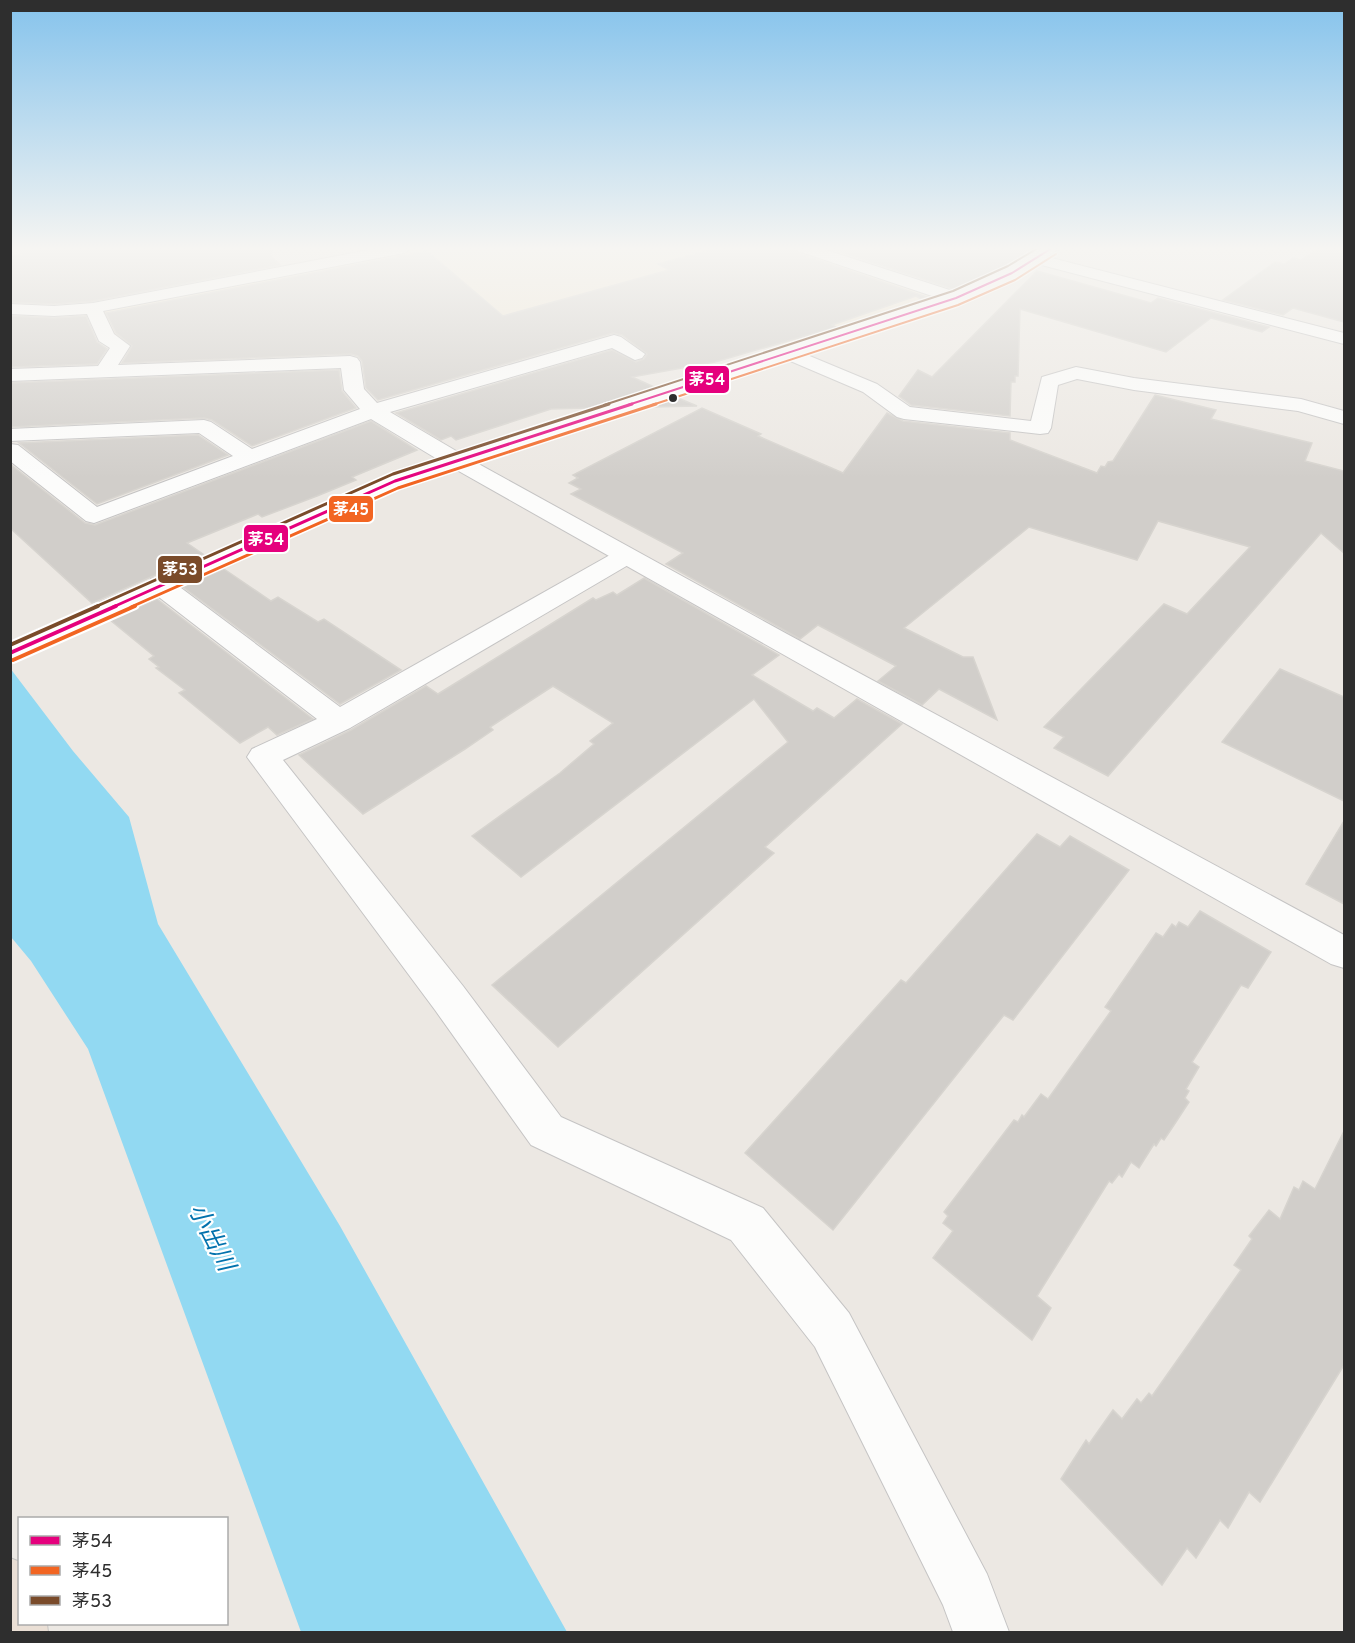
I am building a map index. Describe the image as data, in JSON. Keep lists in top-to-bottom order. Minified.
{"water":["小出川"],"lines":["transit line 茅54","transit line 茅45","transit line 茅53"],"legend":["茅54","茅45","茅53"]}
